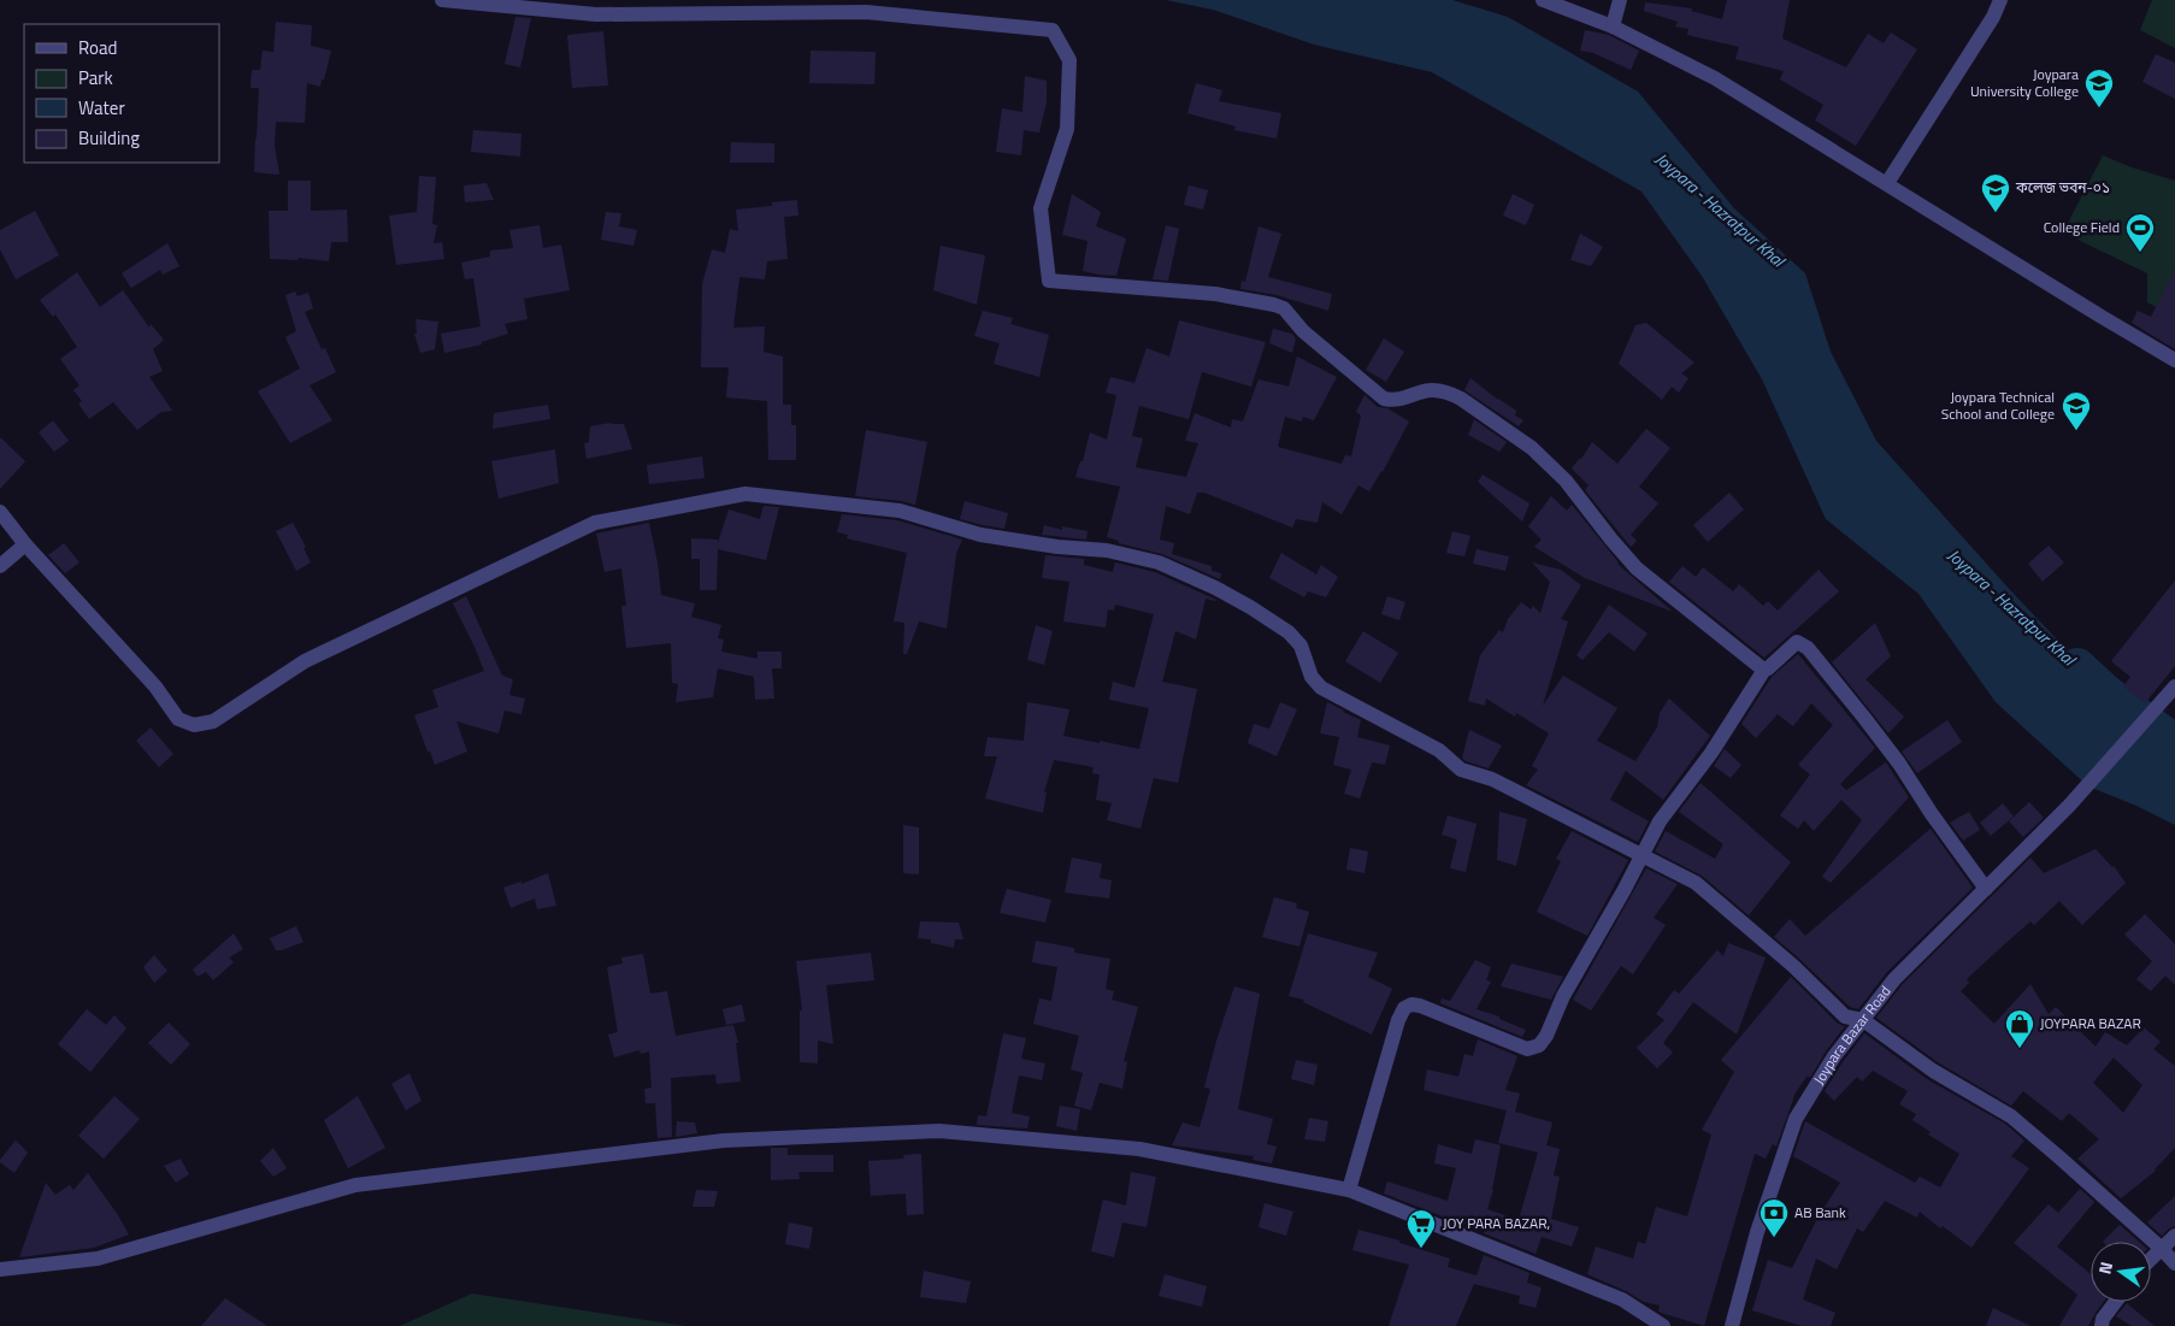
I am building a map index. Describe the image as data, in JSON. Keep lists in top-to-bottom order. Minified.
{"streets":{"street":["Joypara Bazar Road"]},"water":["Joypara - Hazratpur Khal"],"places":{"school or university":["Joypara University College","কলেজ ভবন-০১","Joypara Technical School and College"],"sports":["College Field"],"shop":["JOYPARA BAZAR"],"bank":["AB Bank"],"supermarket":["JOY PARA BAZAR,"]},"legend":["Road","Park","Water","Building"],"north":"left"}
